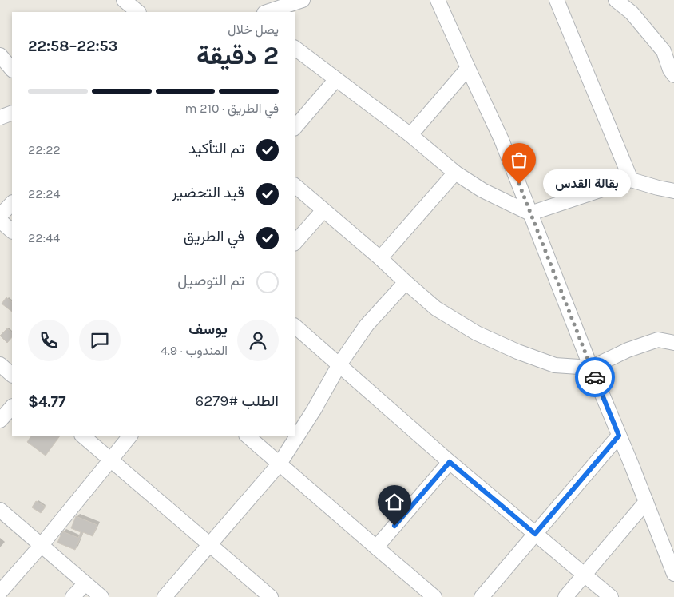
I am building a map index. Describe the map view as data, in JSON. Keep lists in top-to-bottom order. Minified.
{"places":["بقالة القدس"],"page":{"heading":["2 دقيقة","يصل خلال","22:53–22:58"],"panel":["يوسف","المندوب · 4.9","الطلب #6279","$4.77"],"bar":"في الطريق · 210 m","list":[["تم التأكيد","22:22"],["قيد التحضير","22:24"],["في الطريق","22:44"],"تم التوصيل"],"bubble":"بقالة القدس"}}
